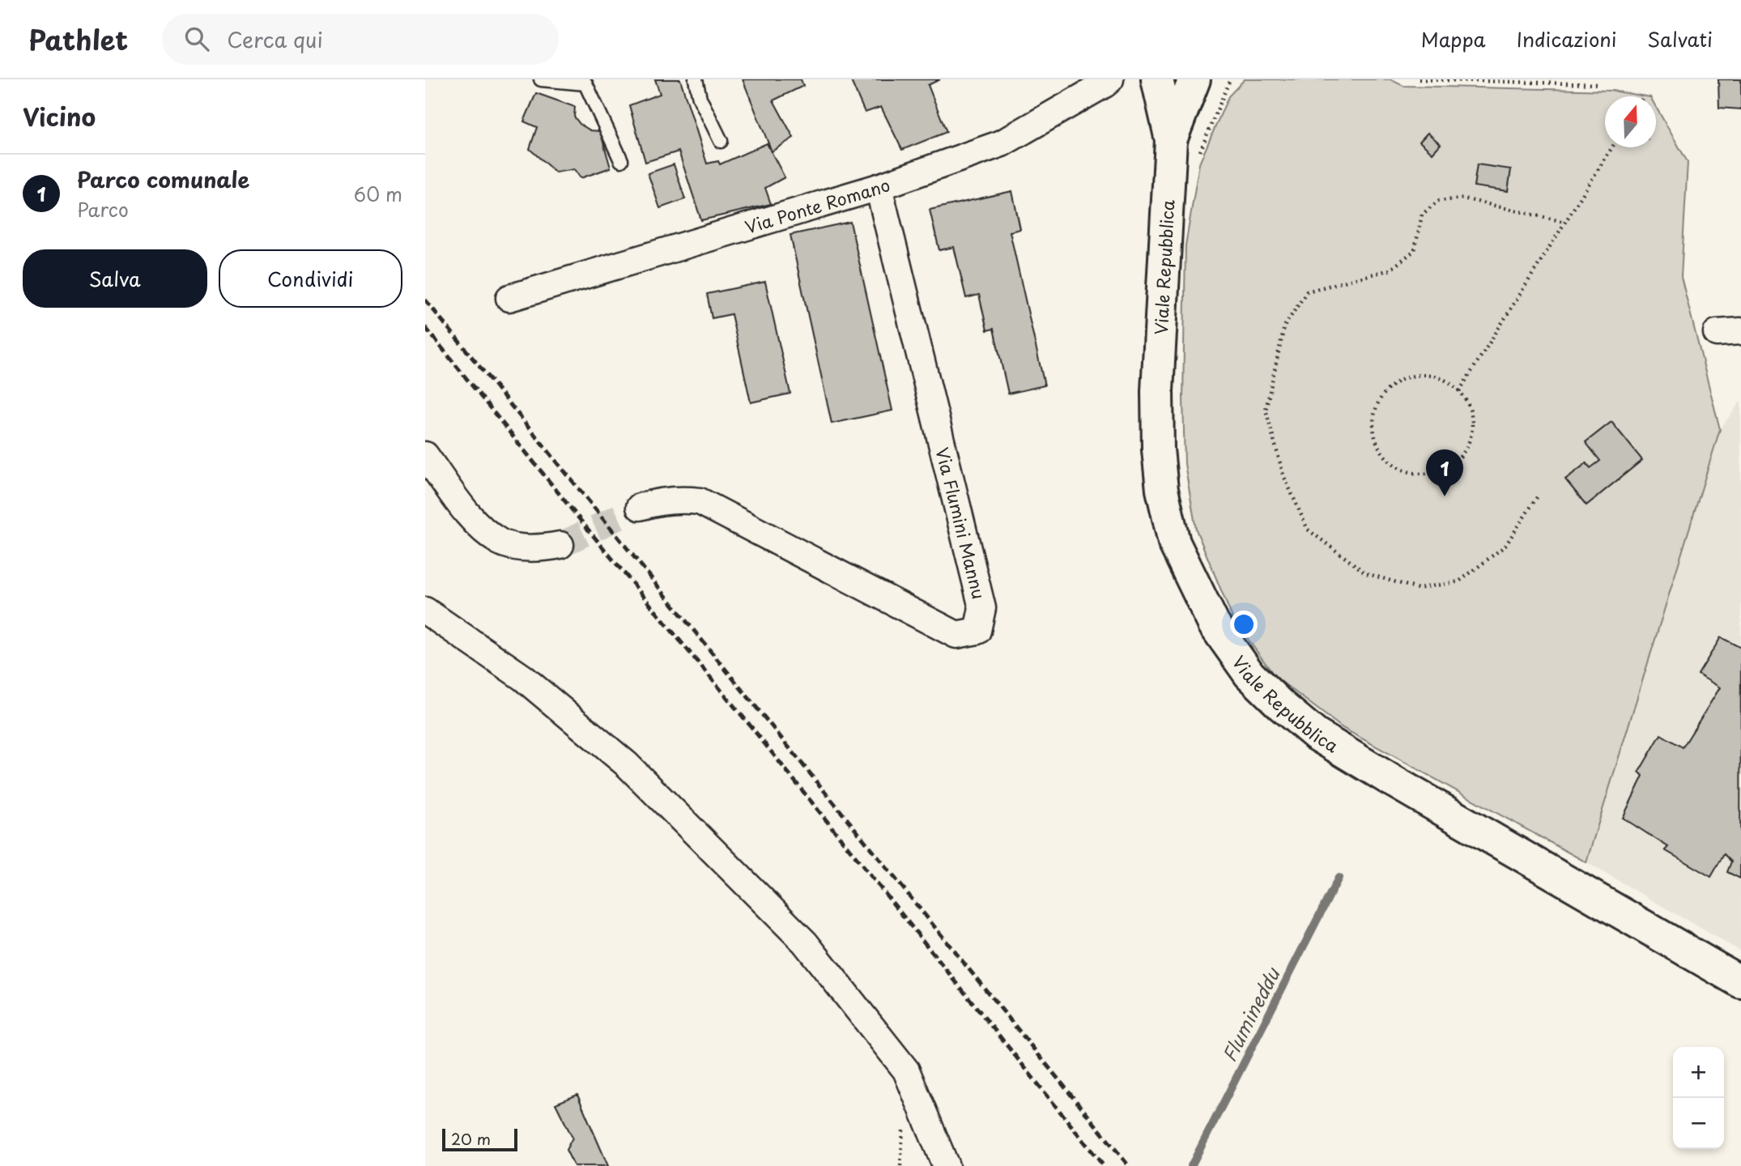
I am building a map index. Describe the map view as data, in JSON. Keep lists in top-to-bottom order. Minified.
{"streets":{"main road":["Viale Repubblica"],"street":["Via Ponte Romano","Via Flumini Mannu"]},"crossings":[["Via Ponte Romano","Via Flumini Mannu"]],"water":["Flumineddu"],"scale_bar":"20 m","north":"top","page":{"header":"Pathlet","search":"Cerca qui","nav":["Mappa","Indicazioni","Salvati"],"heading":"Vicino","list":[{"mark":"1","name":"Parco comunale","note":"Parco","value":"60 m"}],"buttons":["Salva","Condividi"],"pins":"1","map_buttons":["+","−"],"scale":"20 m"}}
